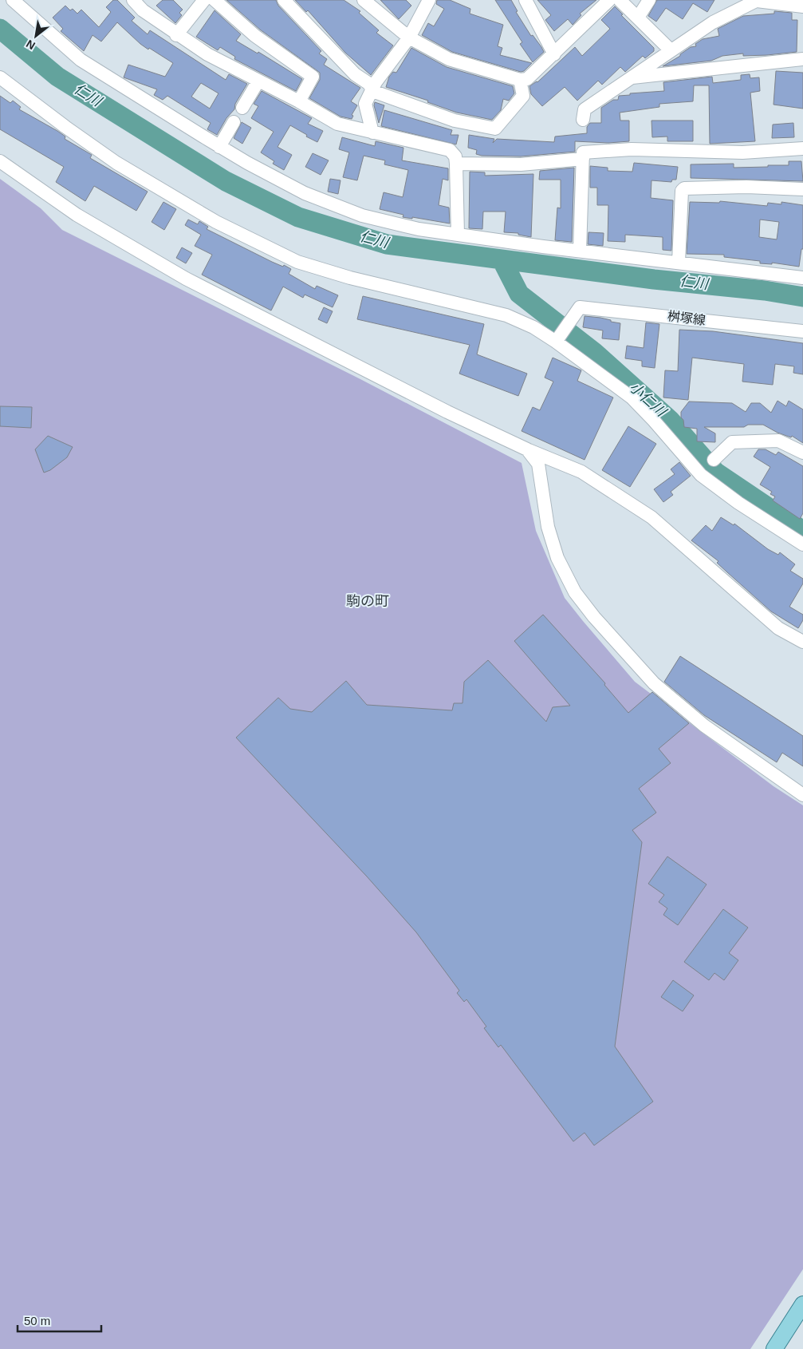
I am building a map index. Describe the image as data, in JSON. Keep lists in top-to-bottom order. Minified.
{"streets":{"street":["桝塚線"]},"districts":["駒の町"],"water":["仁川","小仁川"],"scale_bar":"50 m","north":"bottom left"}
